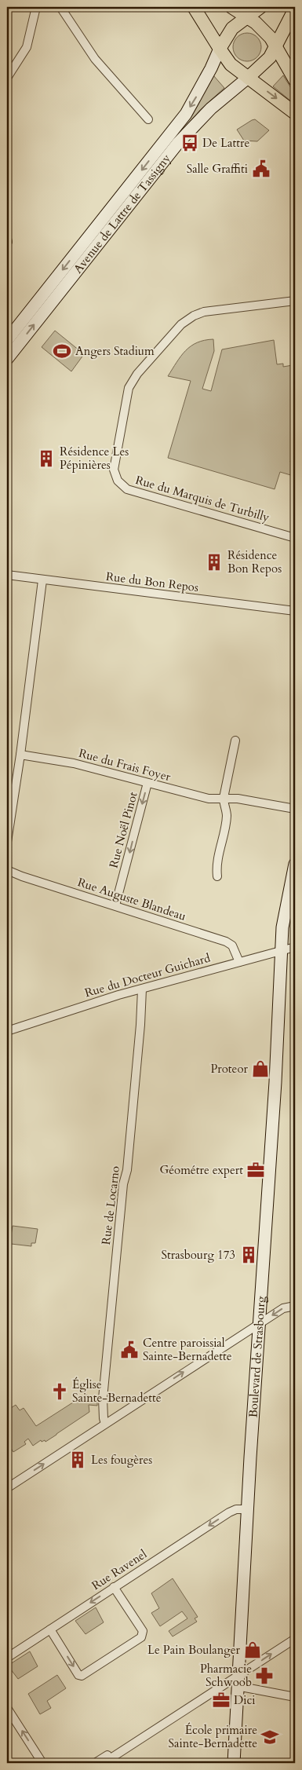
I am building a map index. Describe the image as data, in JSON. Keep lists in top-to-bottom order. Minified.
{"streets":{"street":["Avenue de Lattre de Tassigny","Rue du Marquis de Turbilly","Rue du Bon Repos","Rue du Frais Foyer","Rue Noël Pinot","Rue Auguste Blandeau","Rue du Docteur Guichard","Rue de Locarno","Boulevard de Strasbourg","Rue Ravenel"]},"crossings":[["Rue du Frais Foyer","Rue Noël Pinot"],["Rue Noël Pinot","Rue Auguste Blandeau"],["Rue Auguste Blandeau","Rue du Docteur Guichard"],["Rue du Docteur Guichard","Rue de Locarno"],["Rue du Docteur Guichard","Boulevard de Strasbourg"],["Boulevard de Strasbourg","Rue Ravenel"]],"one_way":["Rue Noël Pinot","Rue Ravenel"],"places":{"bus stop":["De Lattre"],"public building":["Salle Graffiti","Centre paroissial Sainte-Bernadette"],"sports":["Angers Stadium"],"building":["Résidence Les Pépinières","Résidence Bon Repos","Strasbourg 173","Les fougères"],"shop":["Proteor","Le Pain Boulanger"],"office":["Géométre expert","Dici"],"church":["Église Sainte-Bernadette"],"pharmacy":["Pharmacie Schwoob"],"school or university":["École primaire Sainte-Bernadette"]}}
